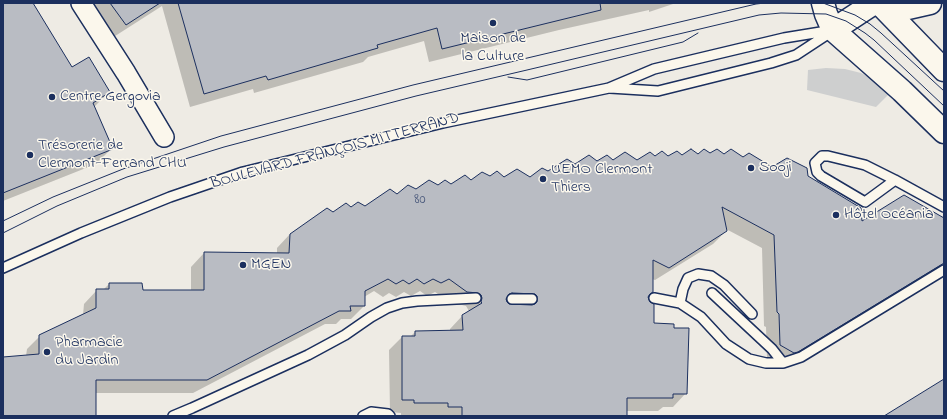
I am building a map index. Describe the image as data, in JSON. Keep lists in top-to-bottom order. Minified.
{"streets":{"main road":["BOULEVARD FRANÇOIS MITTERRAND"]},"places":["Maison de la Culture","Centre Gergovia","Trésorerie de Clermont-Ferrand CHU","Sooji","UEMO Clermont Thiers","Hôtel Océania","MGEN","Pharmacie du Jardin"],"house_numbers":["80"]}
